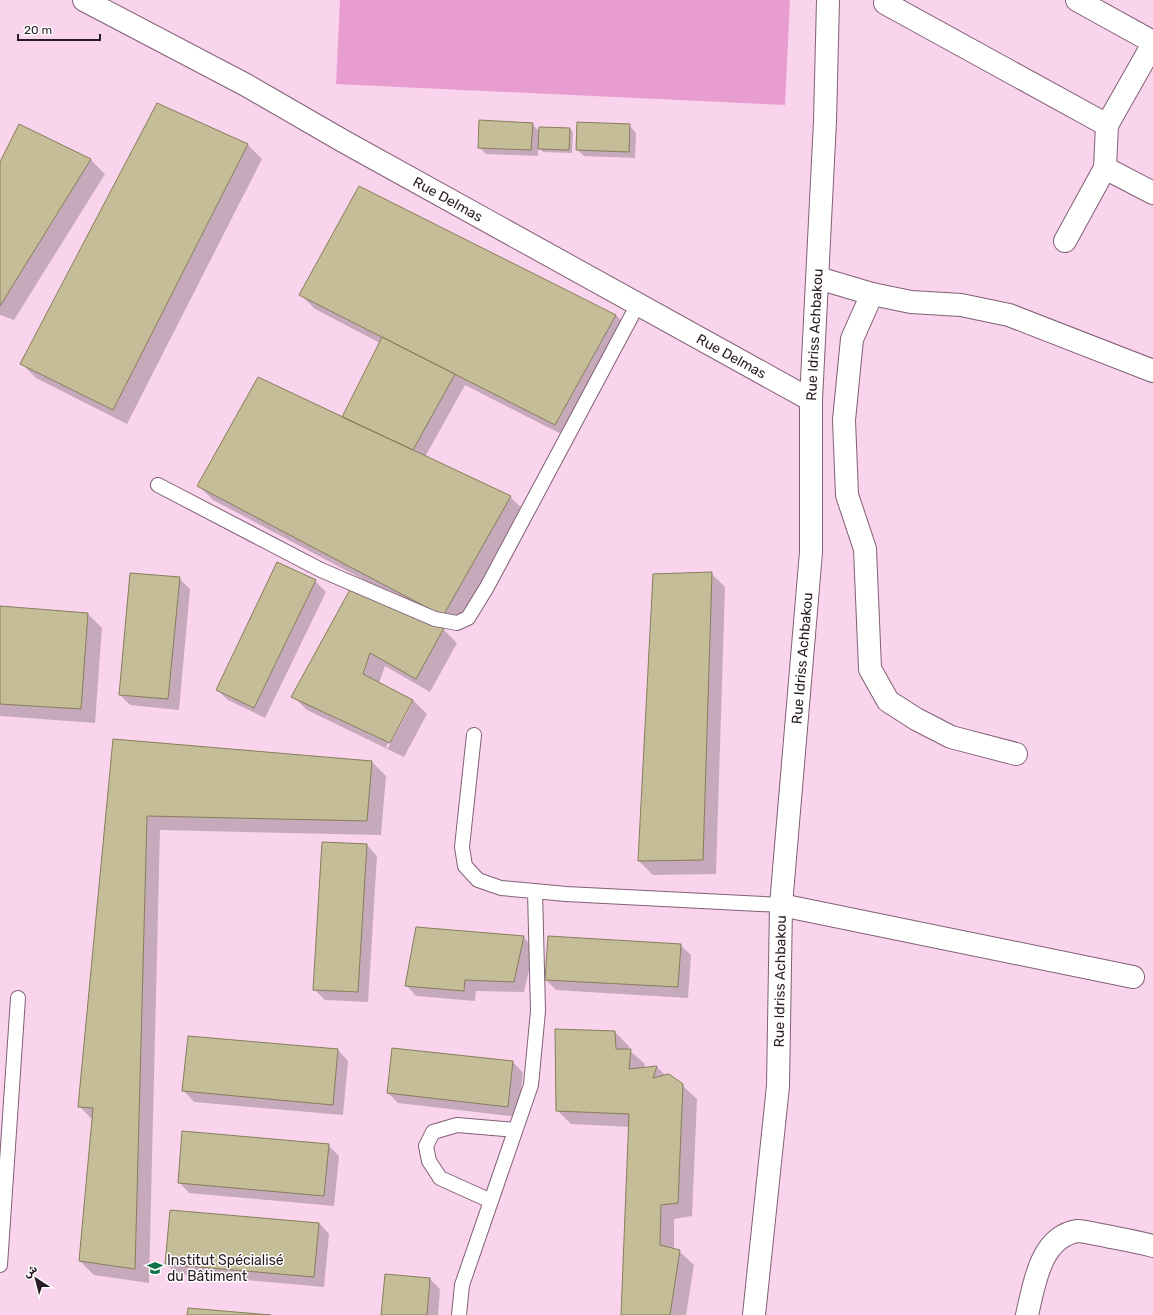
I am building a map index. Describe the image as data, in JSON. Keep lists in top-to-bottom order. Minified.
{"streets":{"street":["Rue Delmas","Rue Idriss Achbakou"]},"crossings":[["Rue Delmas","Rue Idriss Achbakou"]],"places":{"school or university":["Institut Spécialisé du Bâtiment"]},"scale_bar":"20 m","north":"top left"}
